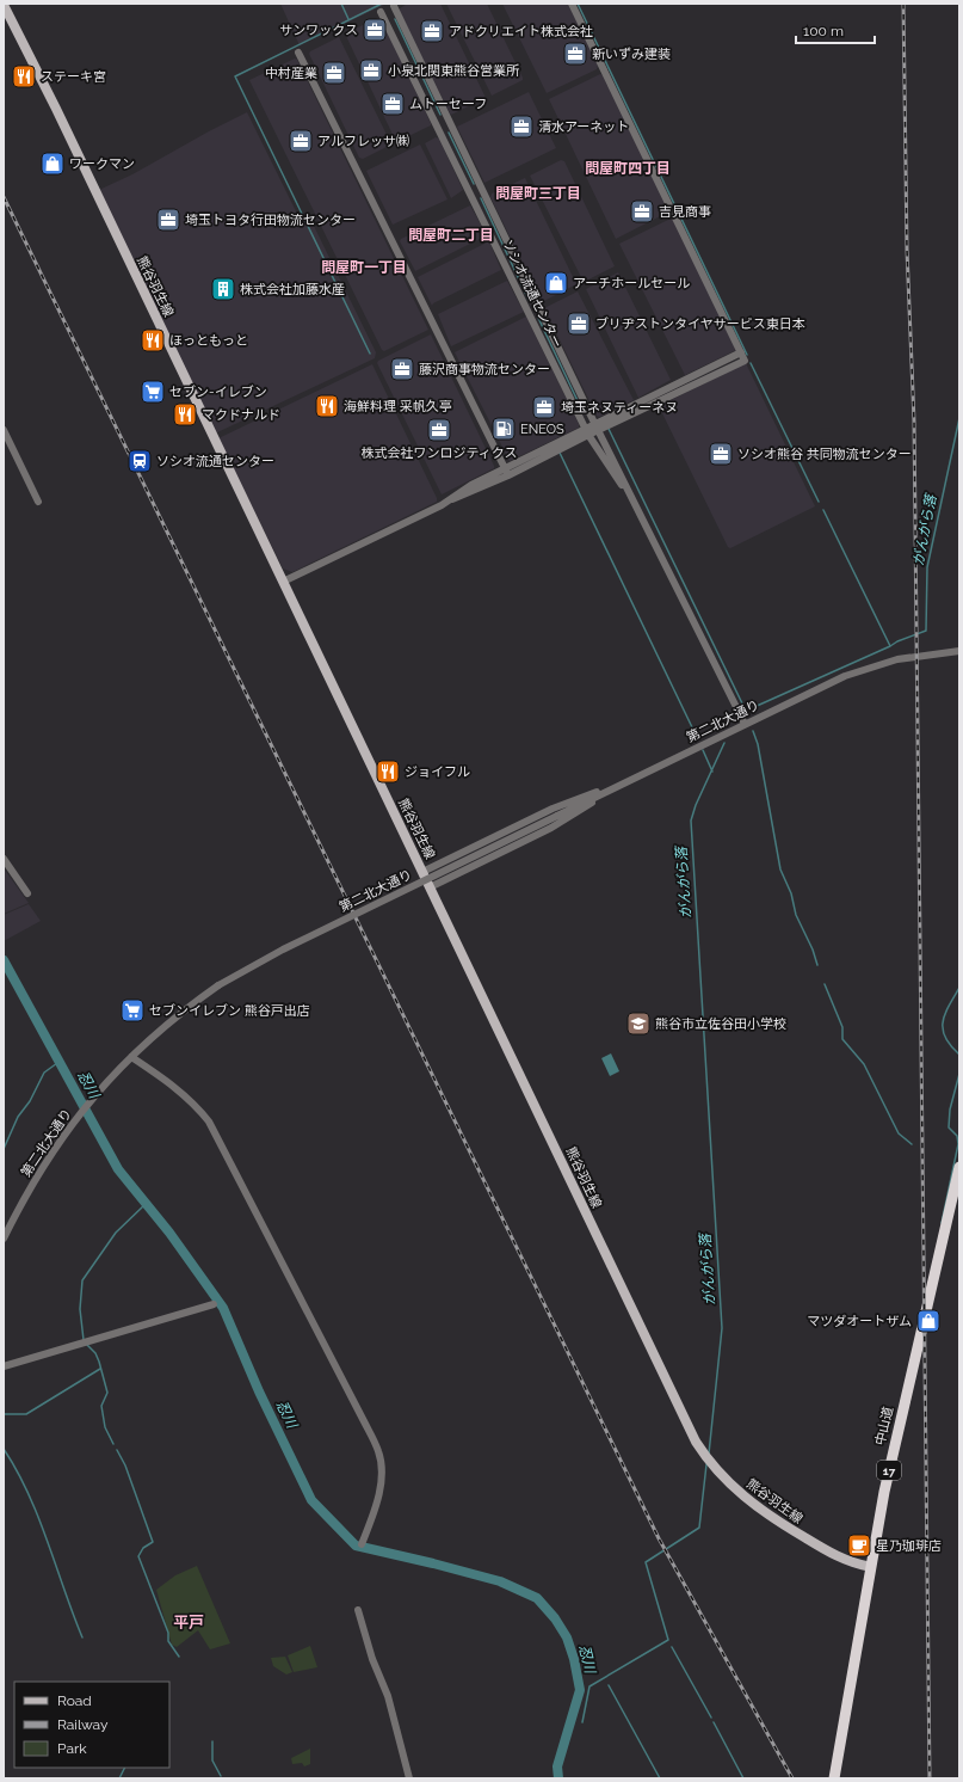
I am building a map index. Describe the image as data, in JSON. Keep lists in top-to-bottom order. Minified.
{"streets":{"highway":["中山道","17"],"main road":["熊谷羽生線"],"street":["ソシオ流通センター","第二北大通り"]},"crossings":[["熊谷羽生線","中山道"]],"districts":["問屋町四丁目","問屋町三丁目","問屋町二丁目","問屋町一丁目","平戸"],"water":["がんがら落","忍川"],"places":{"office":["サンワックス","アドクリエイト株式会社","新いずみ建装","小泉北関東熊谷営業所","中村産業","ムトーセーフ","清水アーネット","アルフレッサ㈱","吉見商事","埼玉トヨタ行田物流センター","ブリヂストンタイヤサービス東日本","藤沢商事物流センター","埼玉ネヌティーネヌ","株式会社ワンロジティクス","ソシオ熊谷 共同物流センター"],"restaurant":["ステーキ宮","ほっともっと","海鮮料理 采帆久亭","マクドナルド","ジョイフル"],"shop":["ワークマン","アーチホールセール","マツダオートザム"],"building":["株式会社加藤水産"],"supermarket":["セブン-イレブン","セブンイレブン 熊谷戸出店"],"fuel station":["ENEOS"],"station":["ソシオ流通センター"],"school or university":["熊谷市立佐谷田小学校"],"cafe":["星乃珈琲店"]},"legend":["Road","Railway","Park"],"scale_bar":"100 m"}
